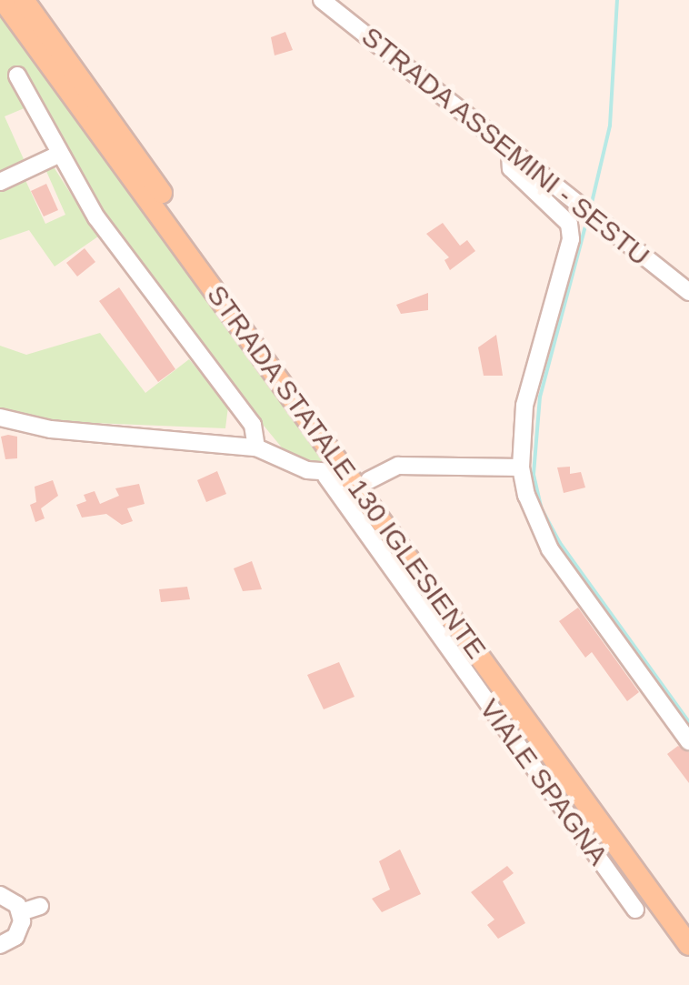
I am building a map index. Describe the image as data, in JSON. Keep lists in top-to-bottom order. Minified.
{"streets":{"main road":["STRADA STATALE 130 IGLESIENTE"],"street":["STRADA ASSEMINI - SESTU","VIALE SPAGNA"]},"crossings":[["STRADA STATALE 130 IGLESIENTE","VIALE SPAGNA"]]}
